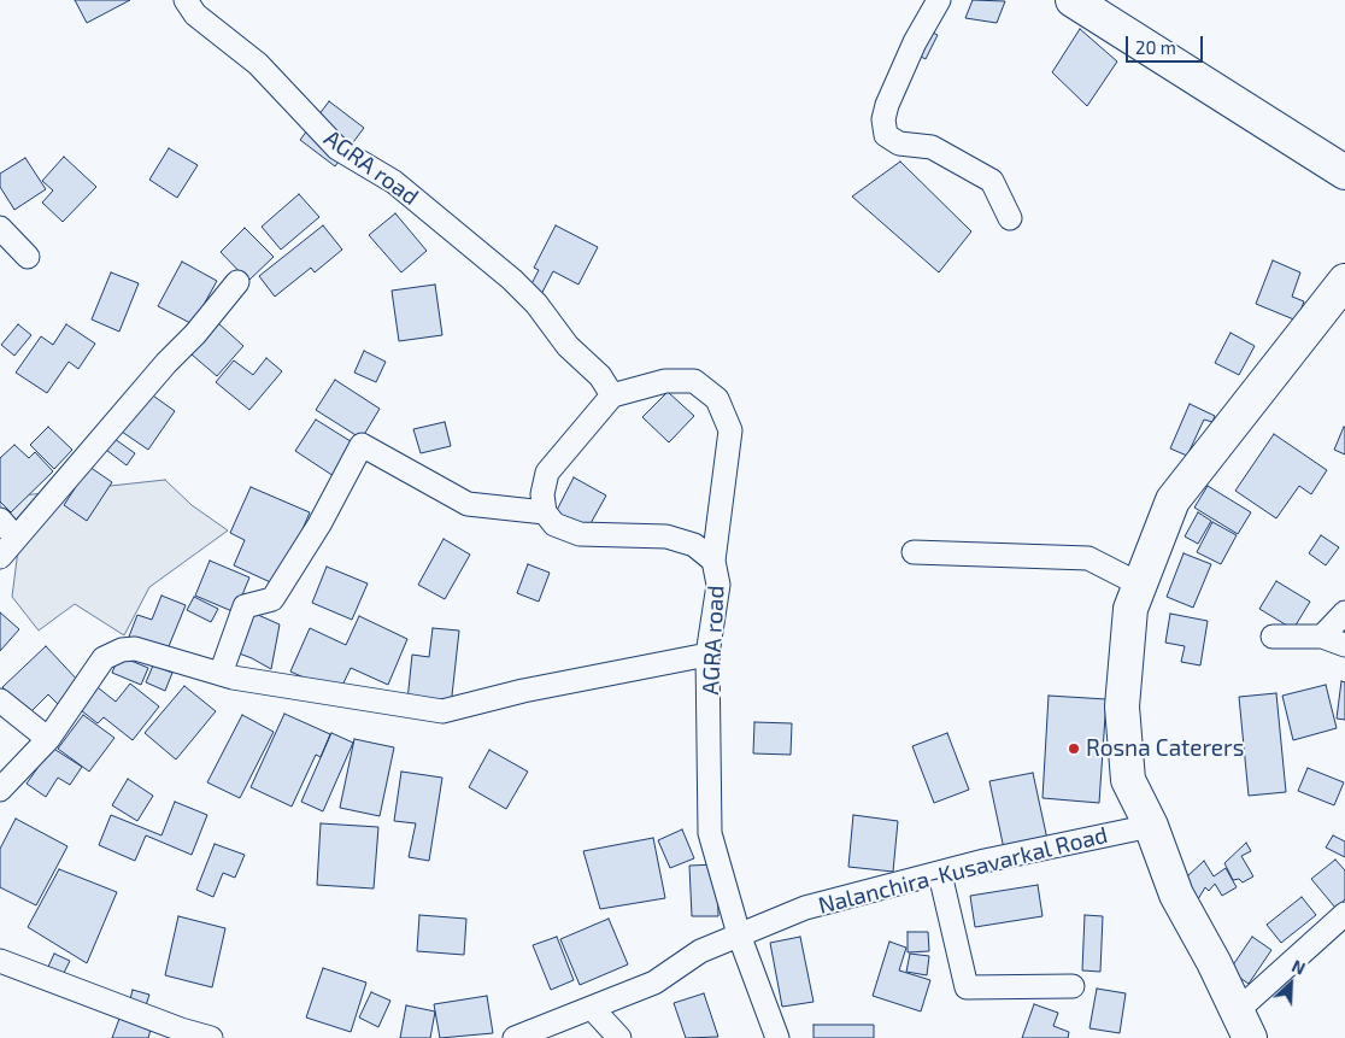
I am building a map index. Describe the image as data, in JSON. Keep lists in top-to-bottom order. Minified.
{"streets":{"street":["AGRA road","Nalanchira-Kusavarkal Road"]},"crossings":[["AGRA road","Nalanchira-Kusavarkal Road"]],"places":["Rosna Caterers"],"scale_bar":"20 m","north":"top right"}
